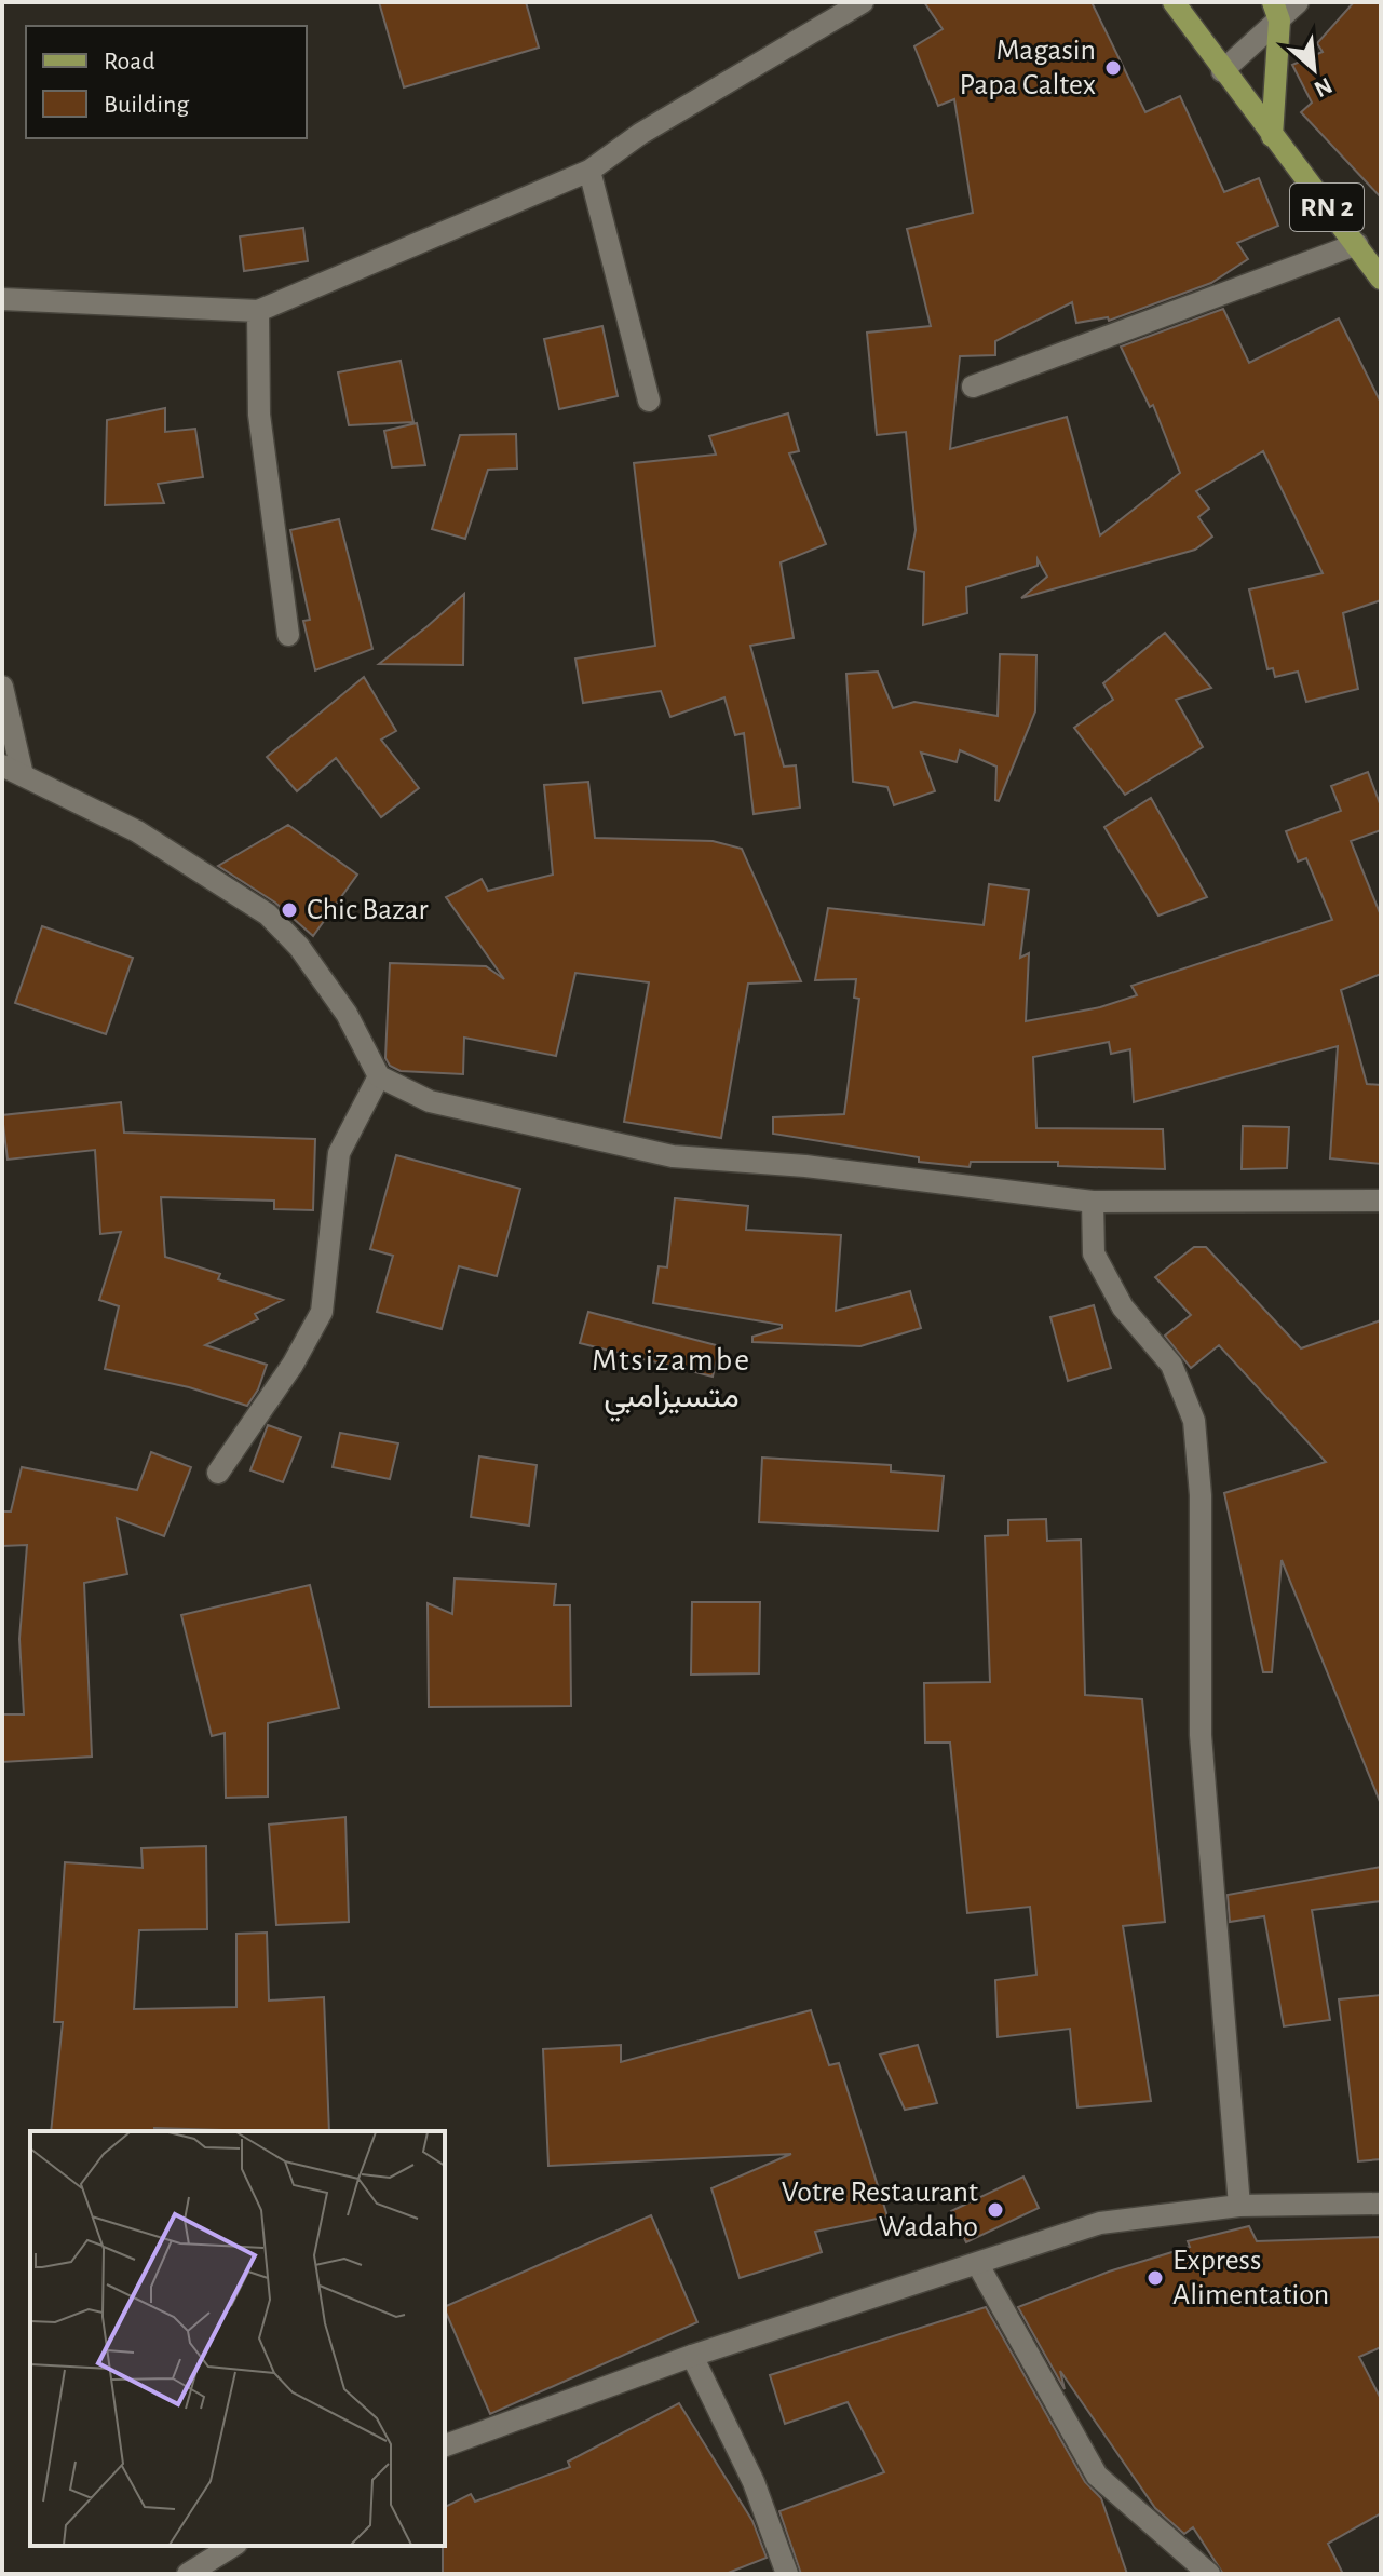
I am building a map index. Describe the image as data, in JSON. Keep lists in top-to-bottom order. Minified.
{"streets":{"main road":["RN 2"]},"districts":["Mtsizambe متسيزامبي"],"places":["Magasin Papa Caltex","Chic Bazar","Votre Restaurant Wadaho","Express Alimentation"],"legend":["Road","Building"],"north":"bottom right"}
